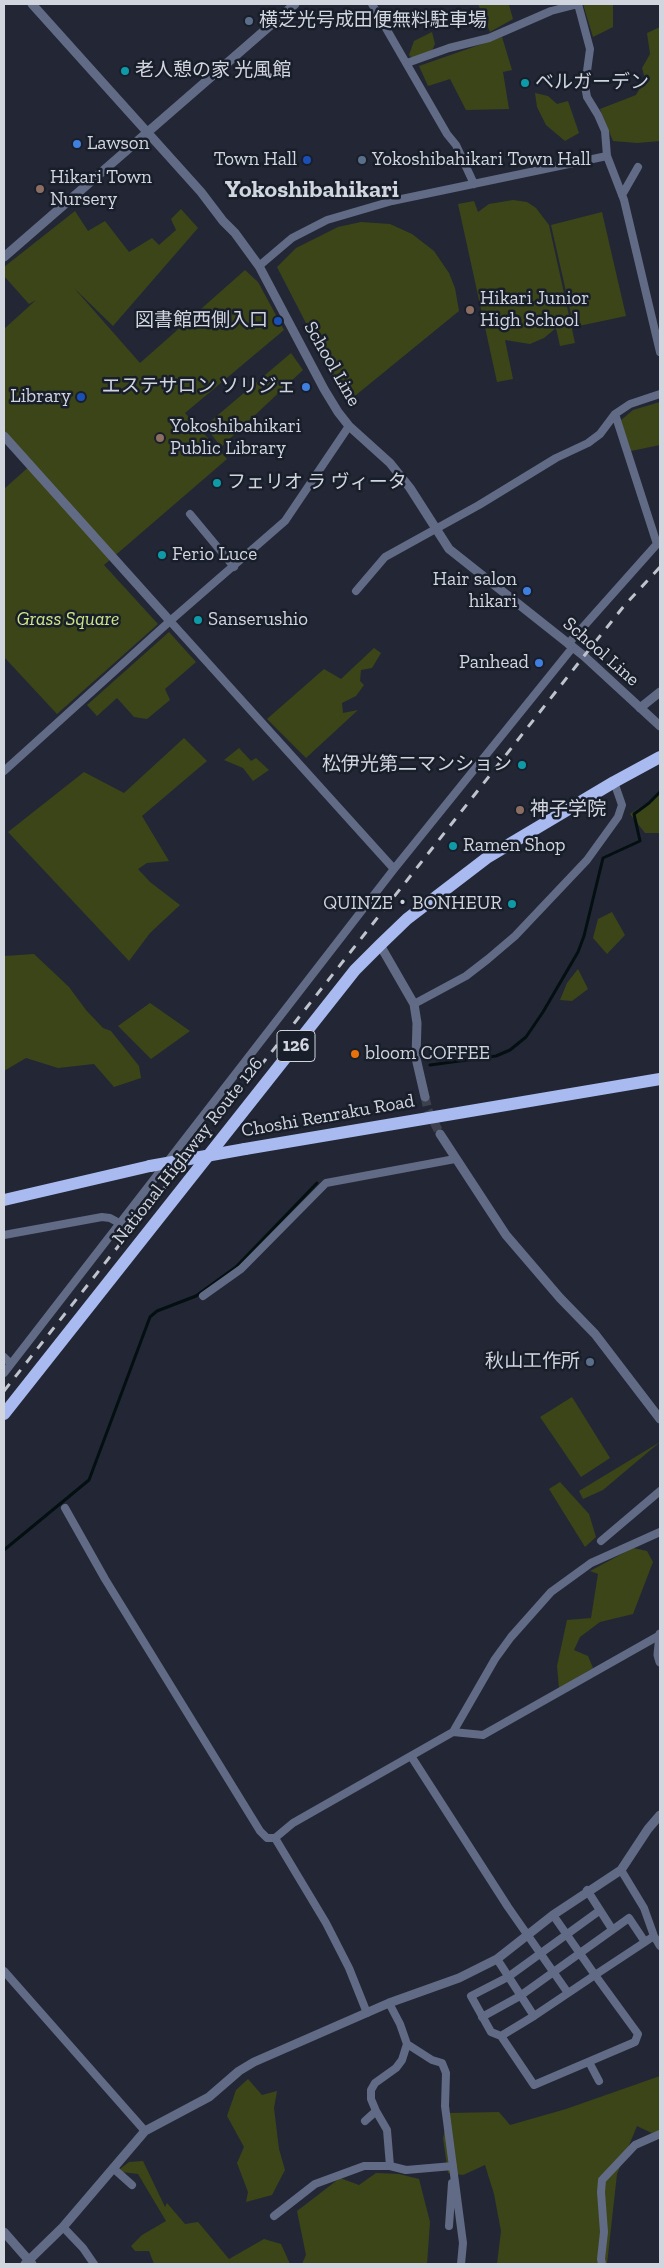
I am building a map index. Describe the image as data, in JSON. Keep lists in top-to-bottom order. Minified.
{"streets":{"highway":["126","Choshi Renraku Road","National Highway Route 126"],"street":["School Line"]},"districts":["Yokoshibahikari"],"parks":["Grass Square"],"places":["横芝光号成田便無料駐車場","老人憩の家 光風館","ベルガーデン","Lawson","Town Hall","Yokoshibahikari Town Hall","Hikari Town Nursery","Hikari Junior High School","図書館西側入口","エステサロン ソリジェ","Library","Yokoshibahikari Public Library","フェリオ ラ ヴィータ","Ferio Luce","Hair salon hikari","Sanserushio","Panhead","松伊光第二マンション","神子学院","Ramen Shop","QUINZE・BONHEUR","bloom COFFEE","秋山工作所"]}
